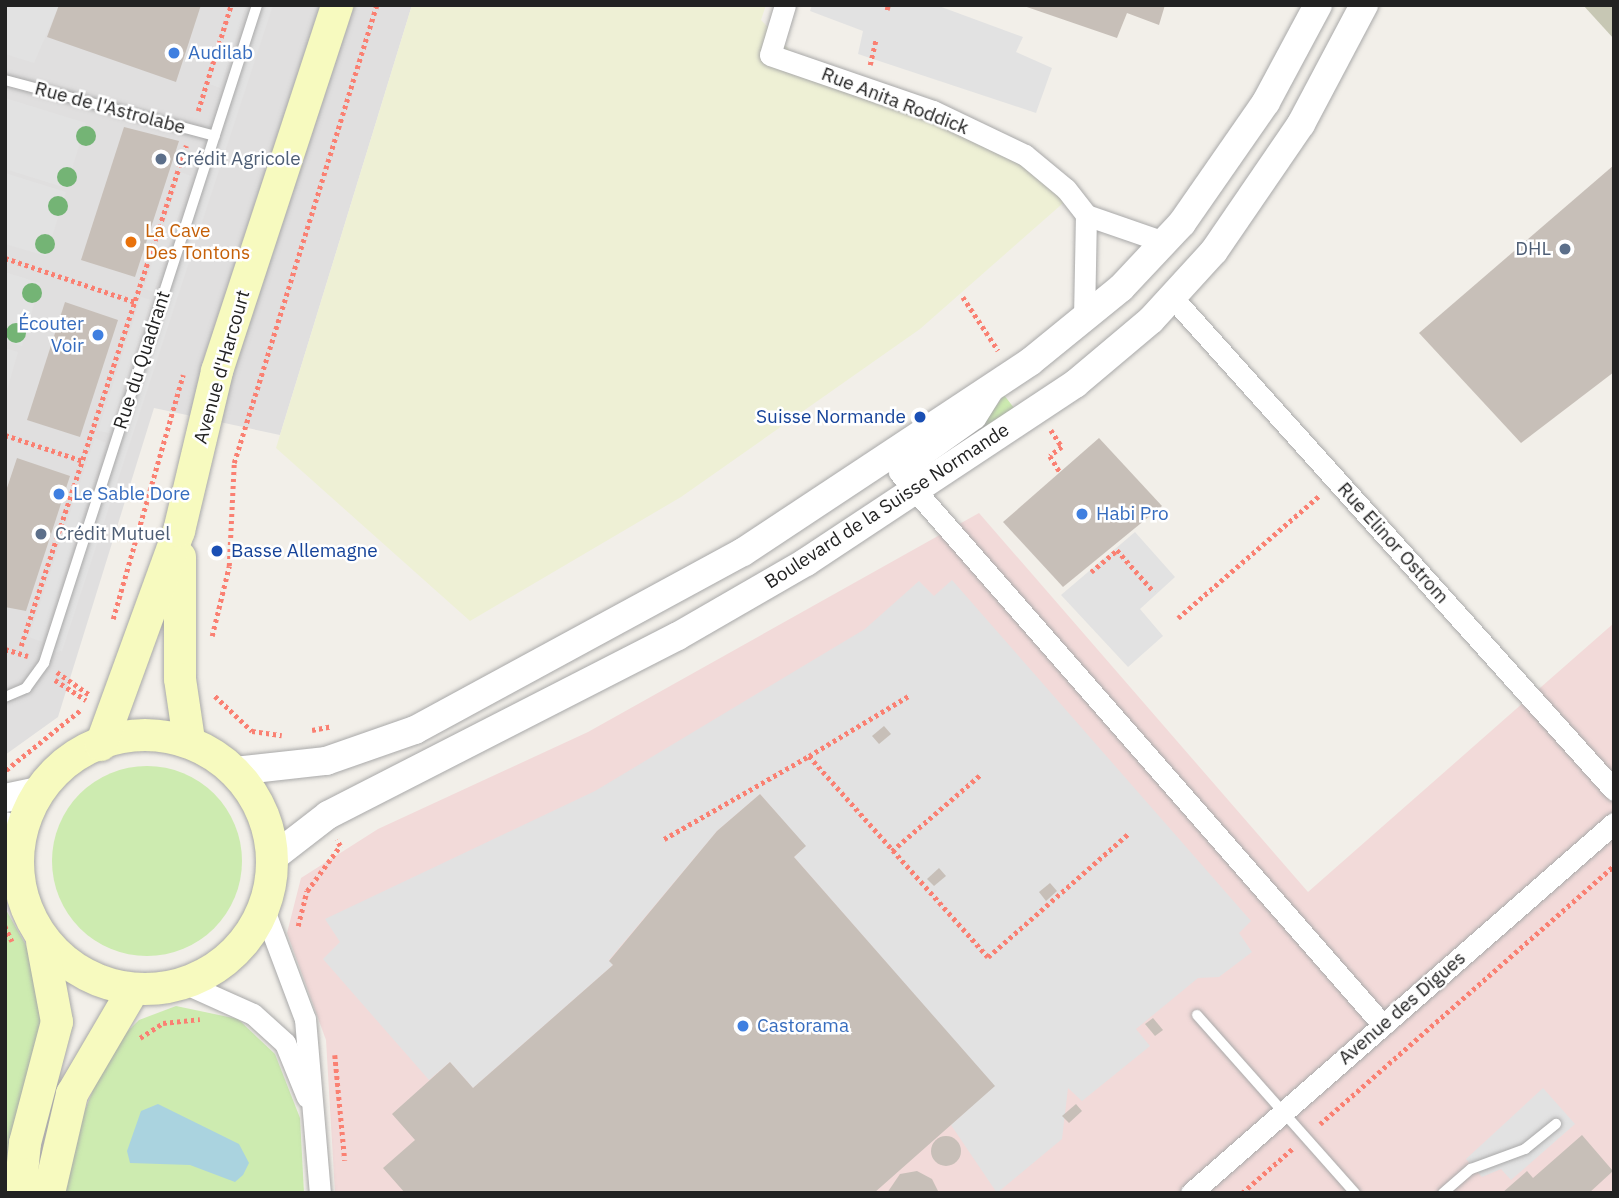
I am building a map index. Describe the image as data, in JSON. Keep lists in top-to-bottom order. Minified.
{"streets":{"main road":["Avenue d'Harcourt"],"street":["Rue Anita Roddick","Boulevard de la Suisse Normande","Rue Elinor Ostrom","Avenue des Digues"],"lane":["Rue de l'Astrolabe","Rue du Quadrant"]},"crossings":[["Rue de l'Astrolabe","Rue du Quadrant"],["Boulevard de la Suisse Normande","Rue Elinor Ostrom"]],"places":["Audilab","Crédit Agricole","La Cave Des Tontons","DHL","Écouter Voir","Suisse Normande","Le Sable Dore","Habi Pro","Crédit Mutuel","Basse Allemagne","Castorama"]}
